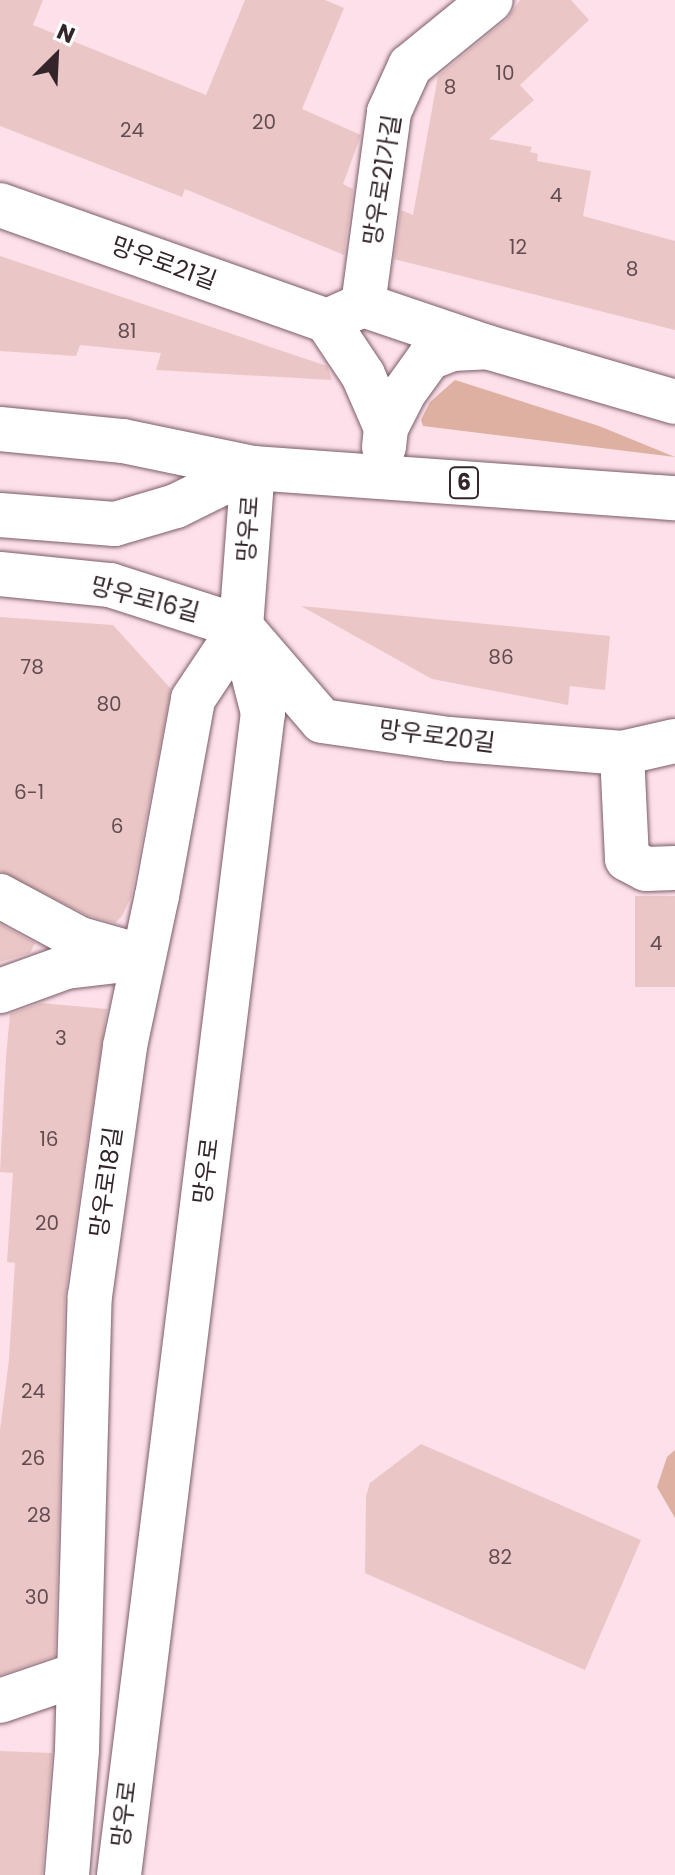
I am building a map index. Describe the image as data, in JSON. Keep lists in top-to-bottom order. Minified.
{"streets":{"street":["망우로21가길","망우로21길","6","망우로","망우로16길","망우로20길","망우로18길"]},"crossings":[["망우로21가길","망우로21길"],["망우로","망우로16길"],["망우로","망우로20길"],["망우로","망우로18길"],["망우로16길","망우로20길"],["망우로16길","망우로18길"],["망우로20길","망우로18길"]],"house_numbers":["10","8","20","24","4","12","8","81","86","78","80","6-1","6","4","3","16","20","24","26","28","82","30"],"north":"top right"}
